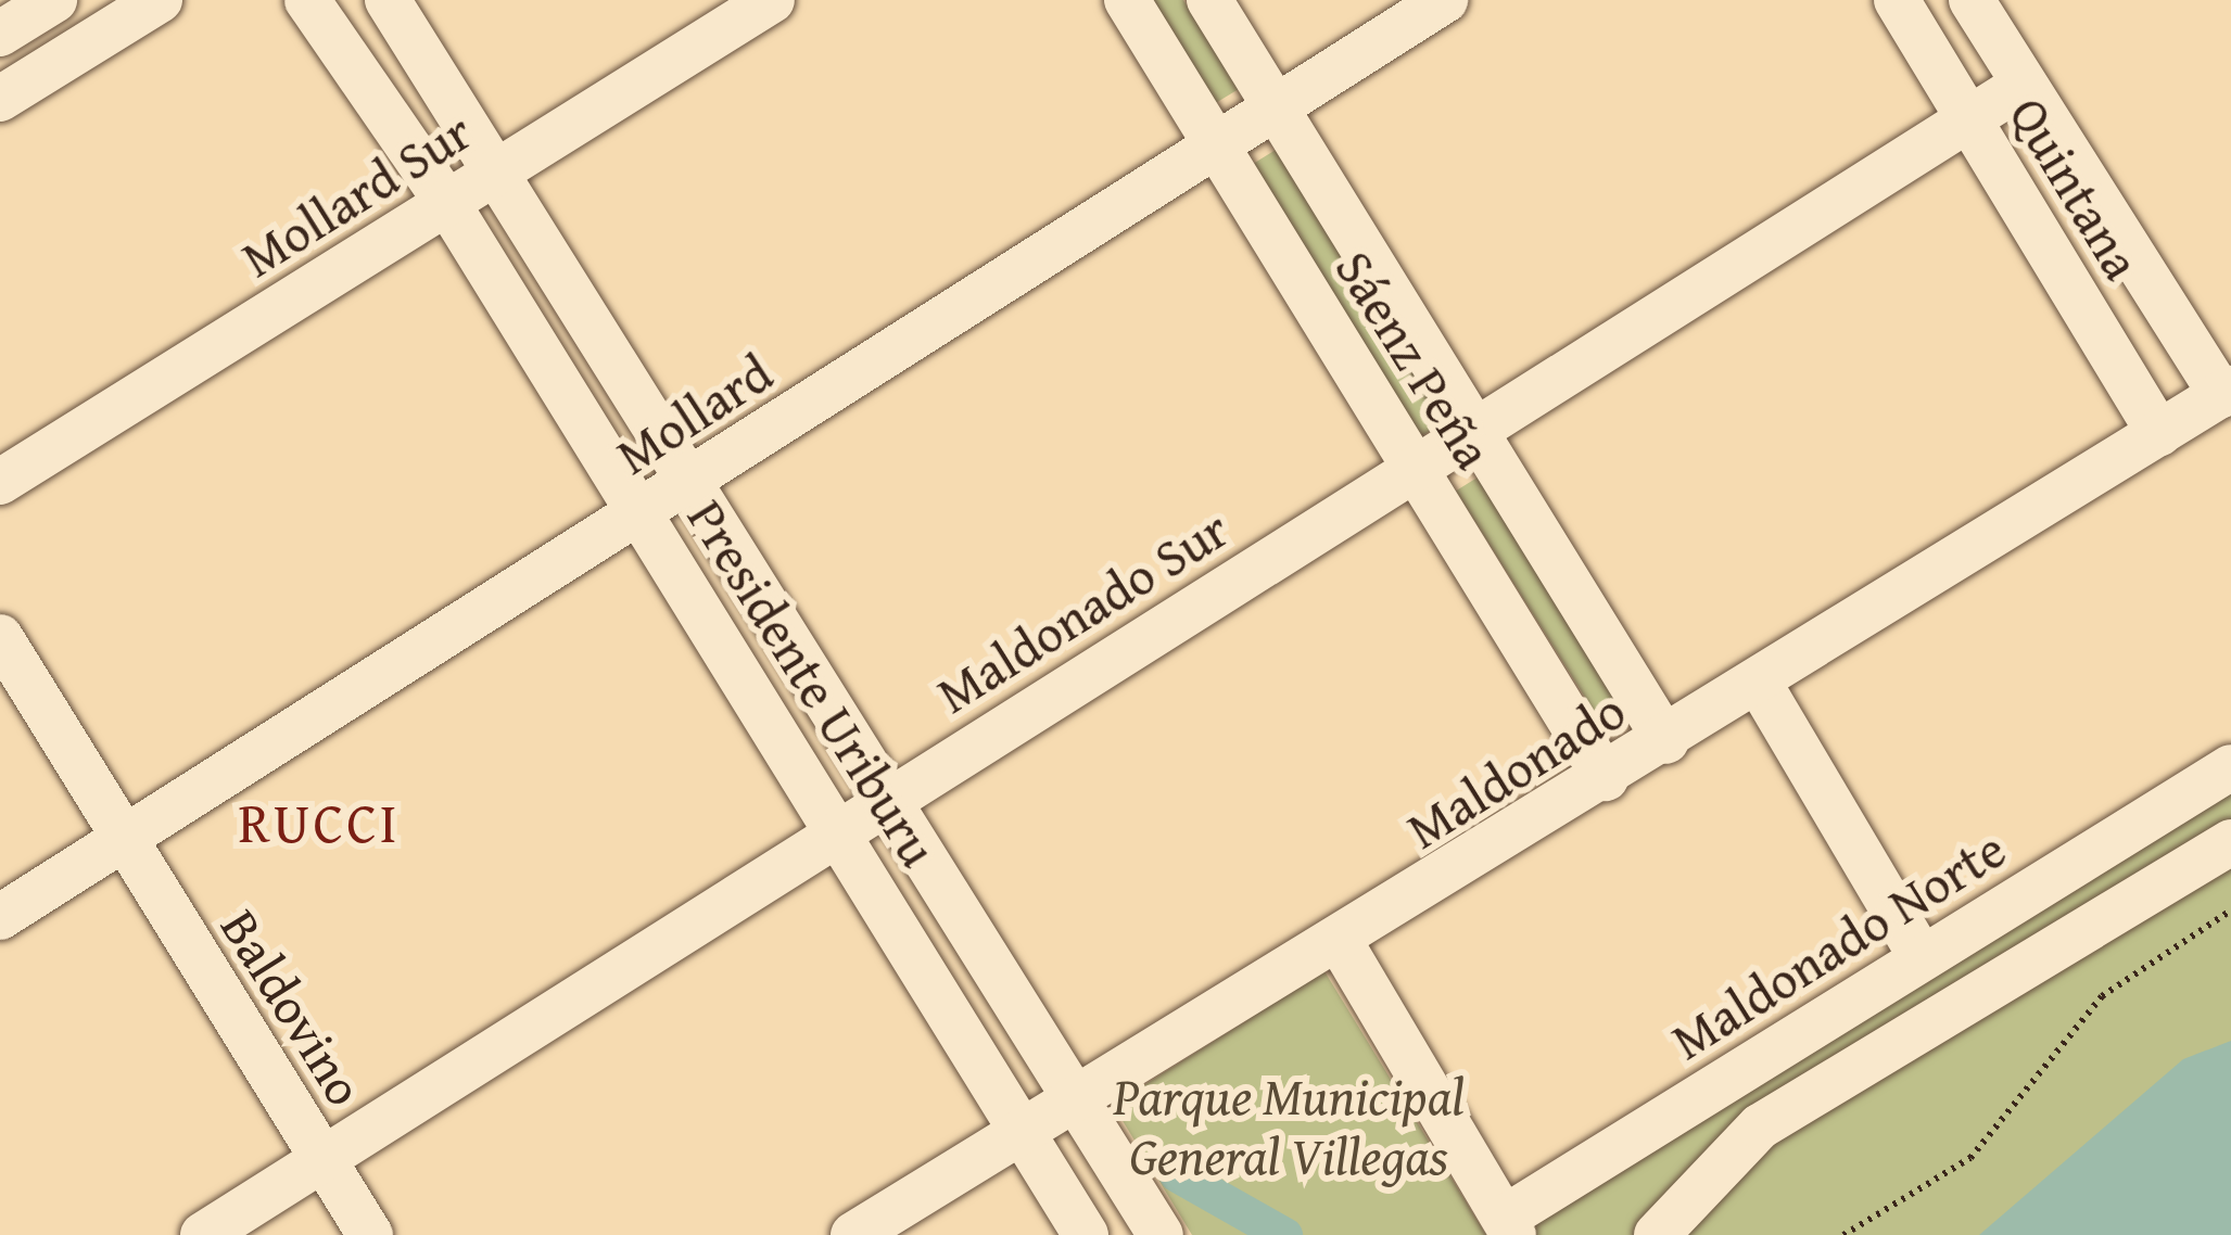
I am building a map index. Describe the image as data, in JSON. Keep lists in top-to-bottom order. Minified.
{"streets":{"street":["Quintana","Mollard Sur","Sáenz Peña","Mollard","Maldonado Sur","Presidente Uriburu","Maldonado","Maldonado Norte","Baldovino"]},"crossings":[["Quintana","Maldonado Sur"],["Quintana","Maldonado"],["Mollard Sur","Presidente Uriburu"],["Sáenz Peña","Mollard"],["Sáenz Peña","Maldonado Sur"],["Sáenz Peña","Maldonado"],["Mollard","Presidente Uriburu"],["Mollard","Baldovino"],["Maldonado Sur","Presidente Uriburu"],["Maldonado Sur","Baldovino"],["Presidente Uriburu","Maldonado"]],"districts":["RUCCI"],"parks":["Parque Municipal General Villegas"]}
